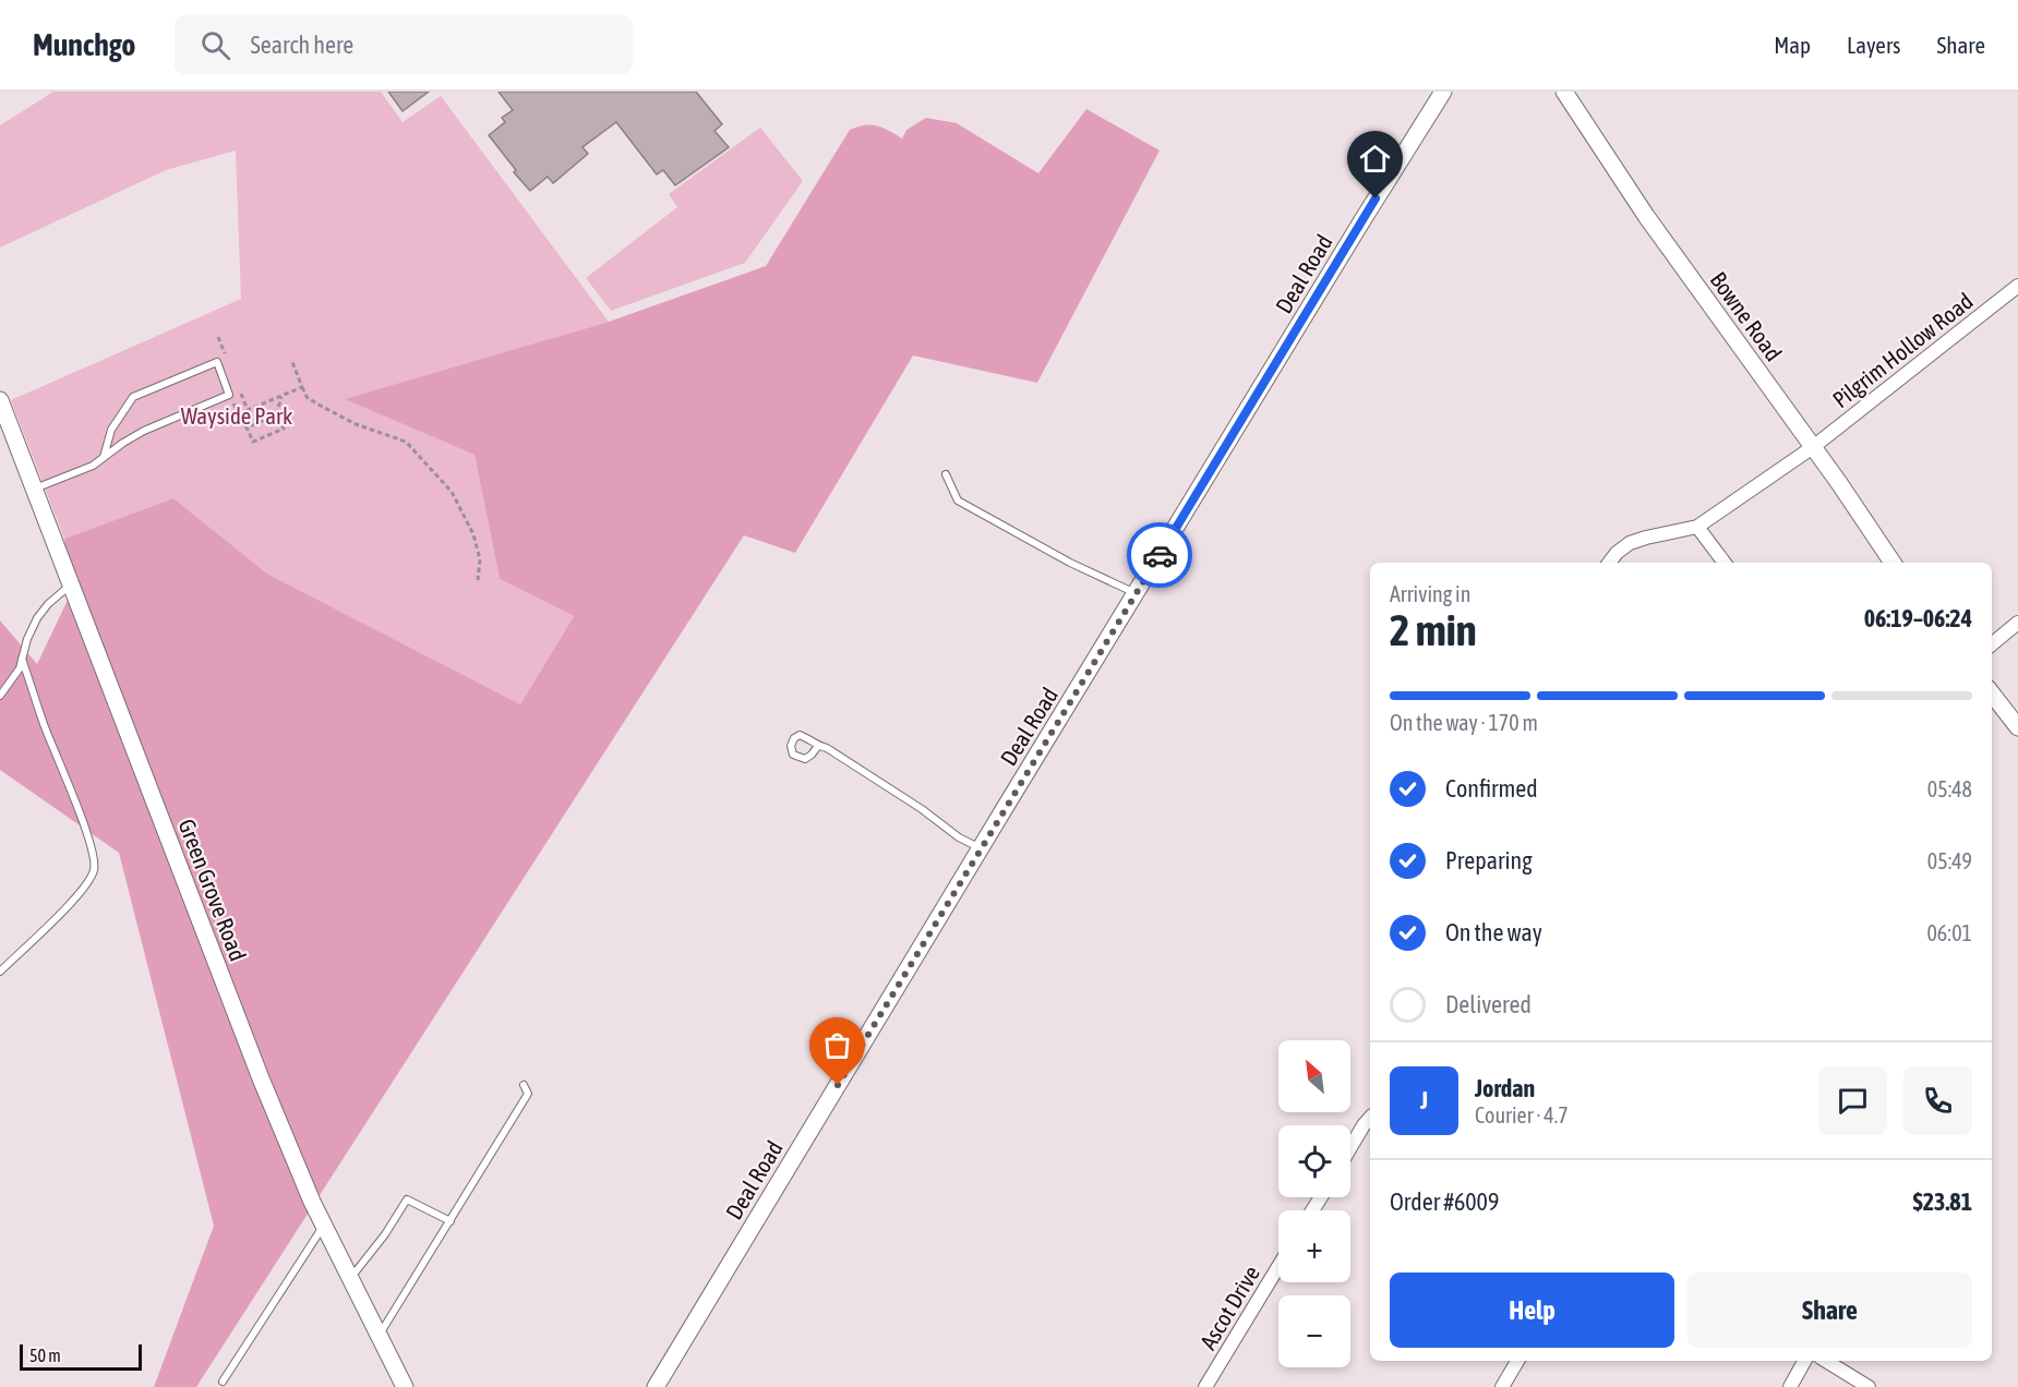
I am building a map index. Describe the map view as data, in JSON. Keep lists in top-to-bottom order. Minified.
{"streets":{"street":["Deal Road","Bowne Road","Pilgrim Hollow Road","Green Grove Road","Ascot Drive"]},"crossings":[["Bowne Road","Pilgrim Hollow Road"]],"parks":["Wayside Park"],"scale_bar":"50 m","north":"top left","page":{"header":"Munchgo","search":"Search here","nav":["Map","Layers","Share"],"heading":["2 min","Arriving in","06:19–06:24"],"panel":["Jordan","Courier · 4.7","Order #6009","$23.81"],"bar":"On the way · 170 m","list":[["Confirmed","05:48"],["Preparing","05:49"],["On the way","06:01"],"Delivered"],"map_buttons":["+","−"],"round":"J","buttons":["Help","Share"],"scale":"50 m"}}
